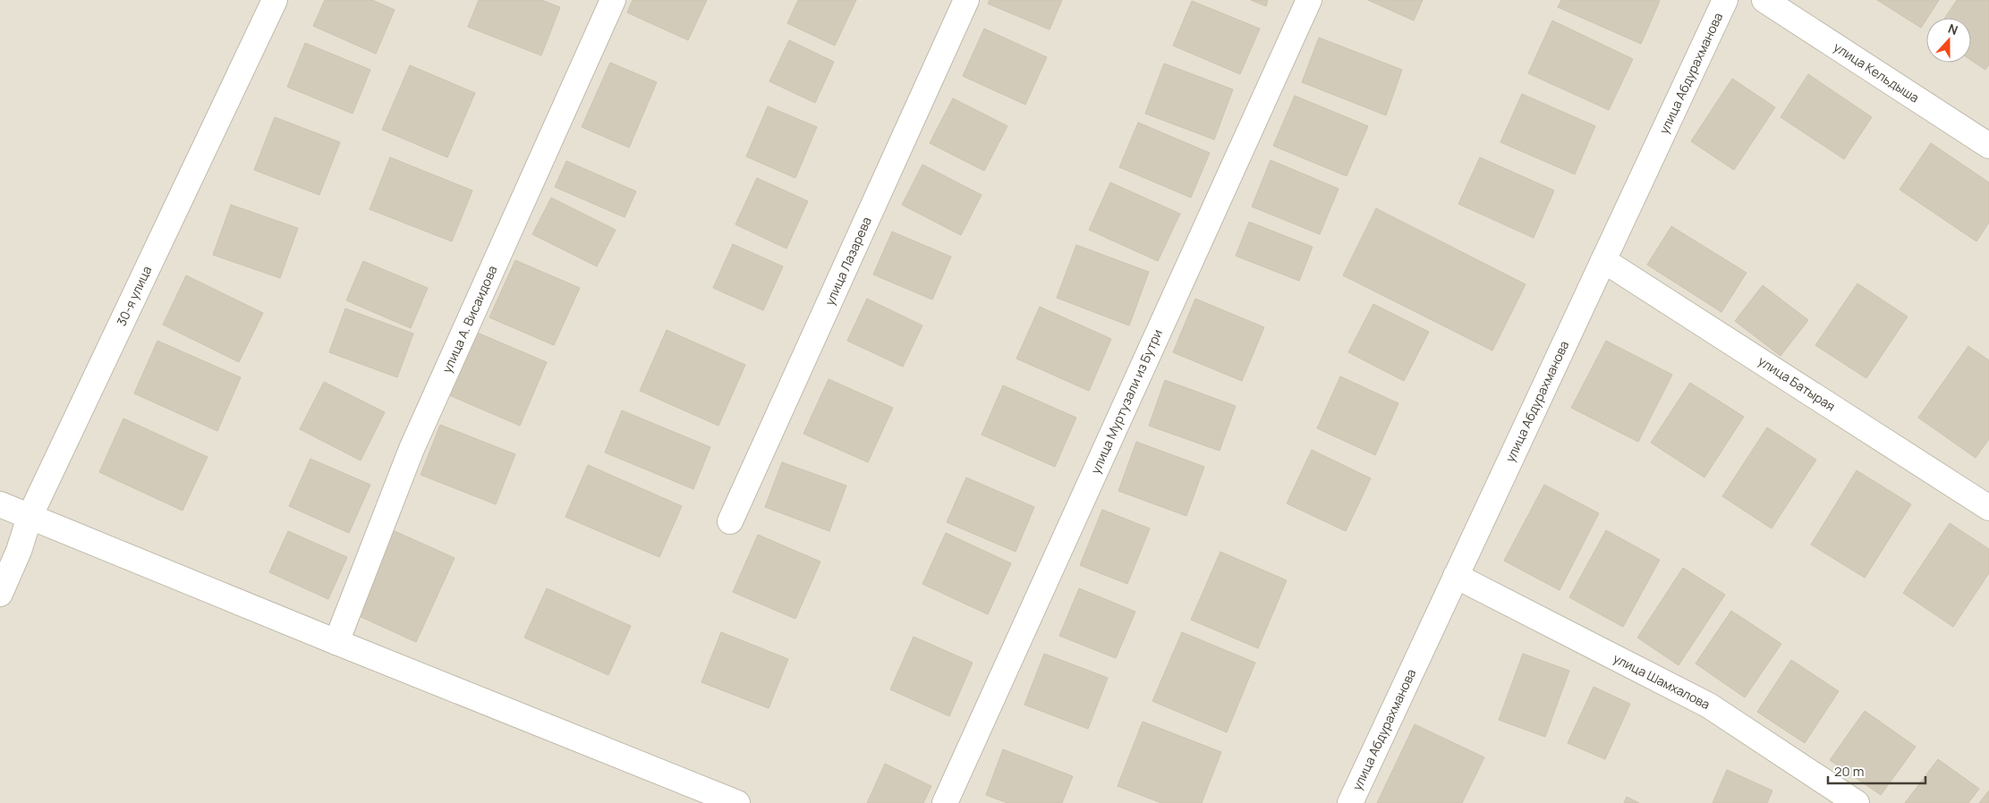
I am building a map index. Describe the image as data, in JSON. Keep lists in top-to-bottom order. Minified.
{"streets":{"street":["улица Кельдыша","улица Абдурахманова","улица Лазарева","30-я улица","улица А. Висаидова","улица Батырая","улица Муртузали из Бутри","улица Шамхалова"]},"crossings":[["улица Абдурахманова","улица Батырая"],["улица Абдурахманова","улица Шамхалова"]],"scale_bar":"20 m","north":"top"}
